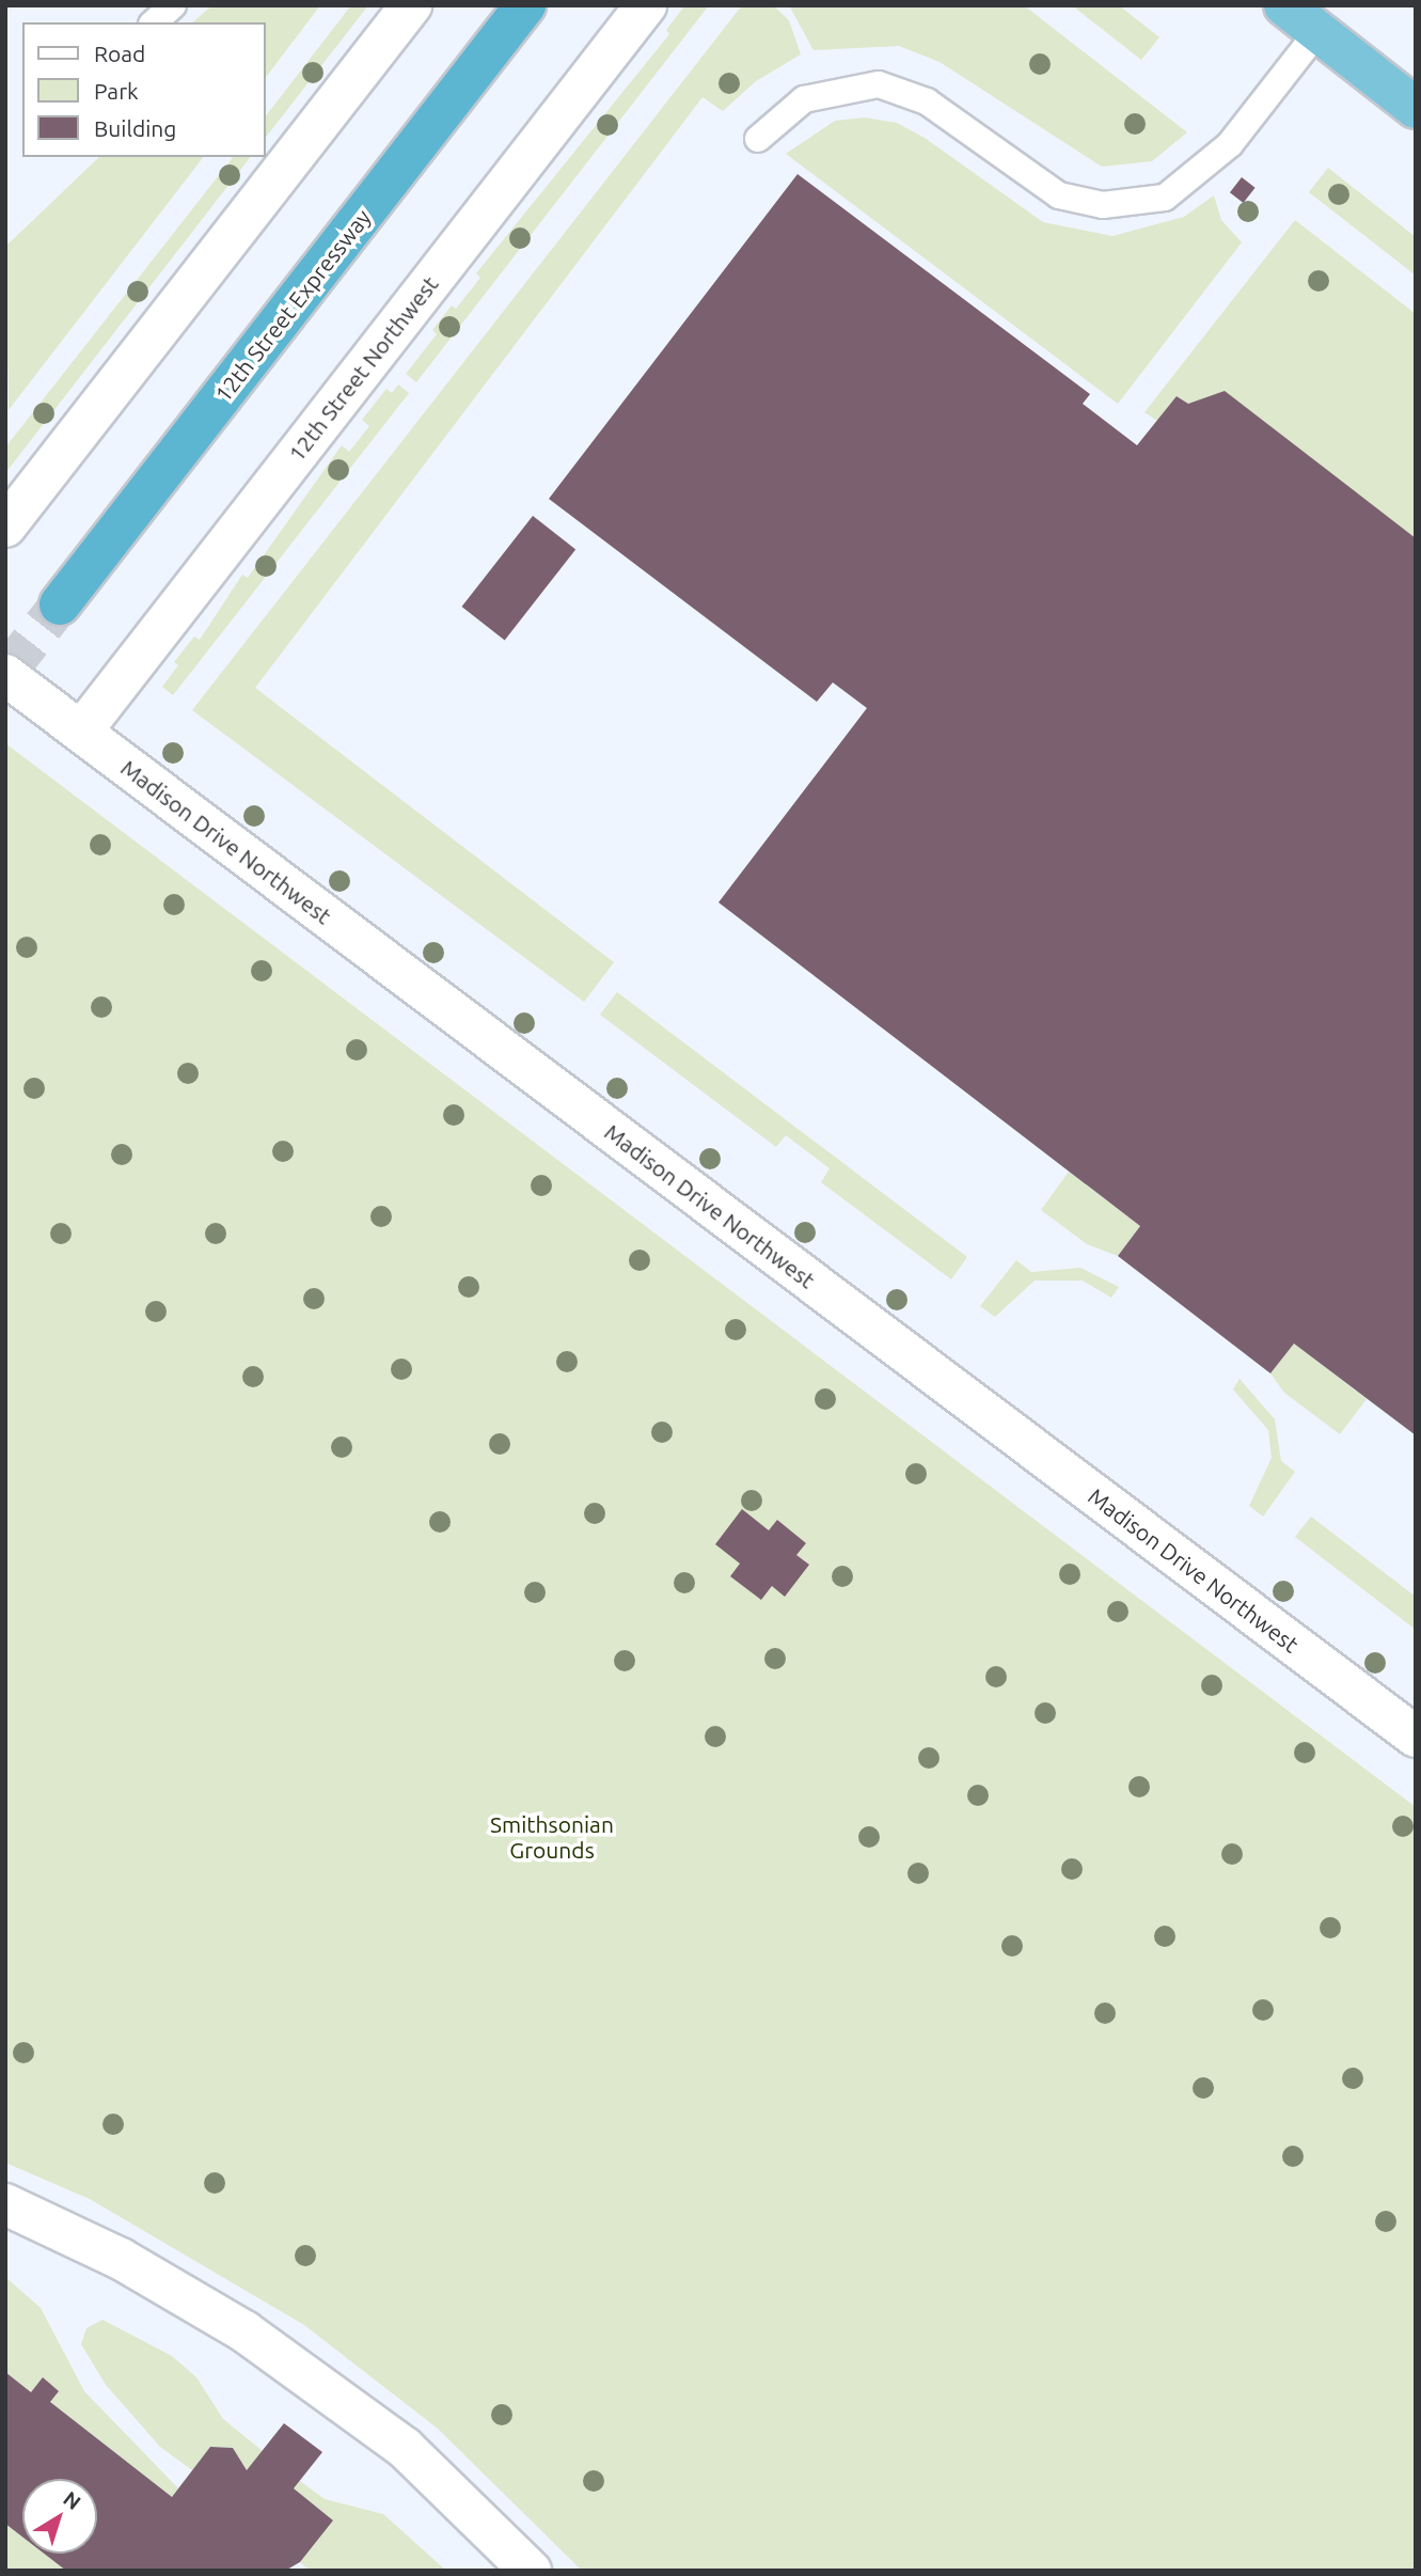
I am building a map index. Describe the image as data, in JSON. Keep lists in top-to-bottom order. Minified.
{"streets":{"highway":["12th Street Expressway"],"street":["12th Street Northwest","Madison Drive Northwest"]},"crossings":[["12th Street Northwest","Madison Drive Northwest"]],"parks":["Smithsonian Grounds"],"legend":["Road","Park","Building"],"north":"top right"}
